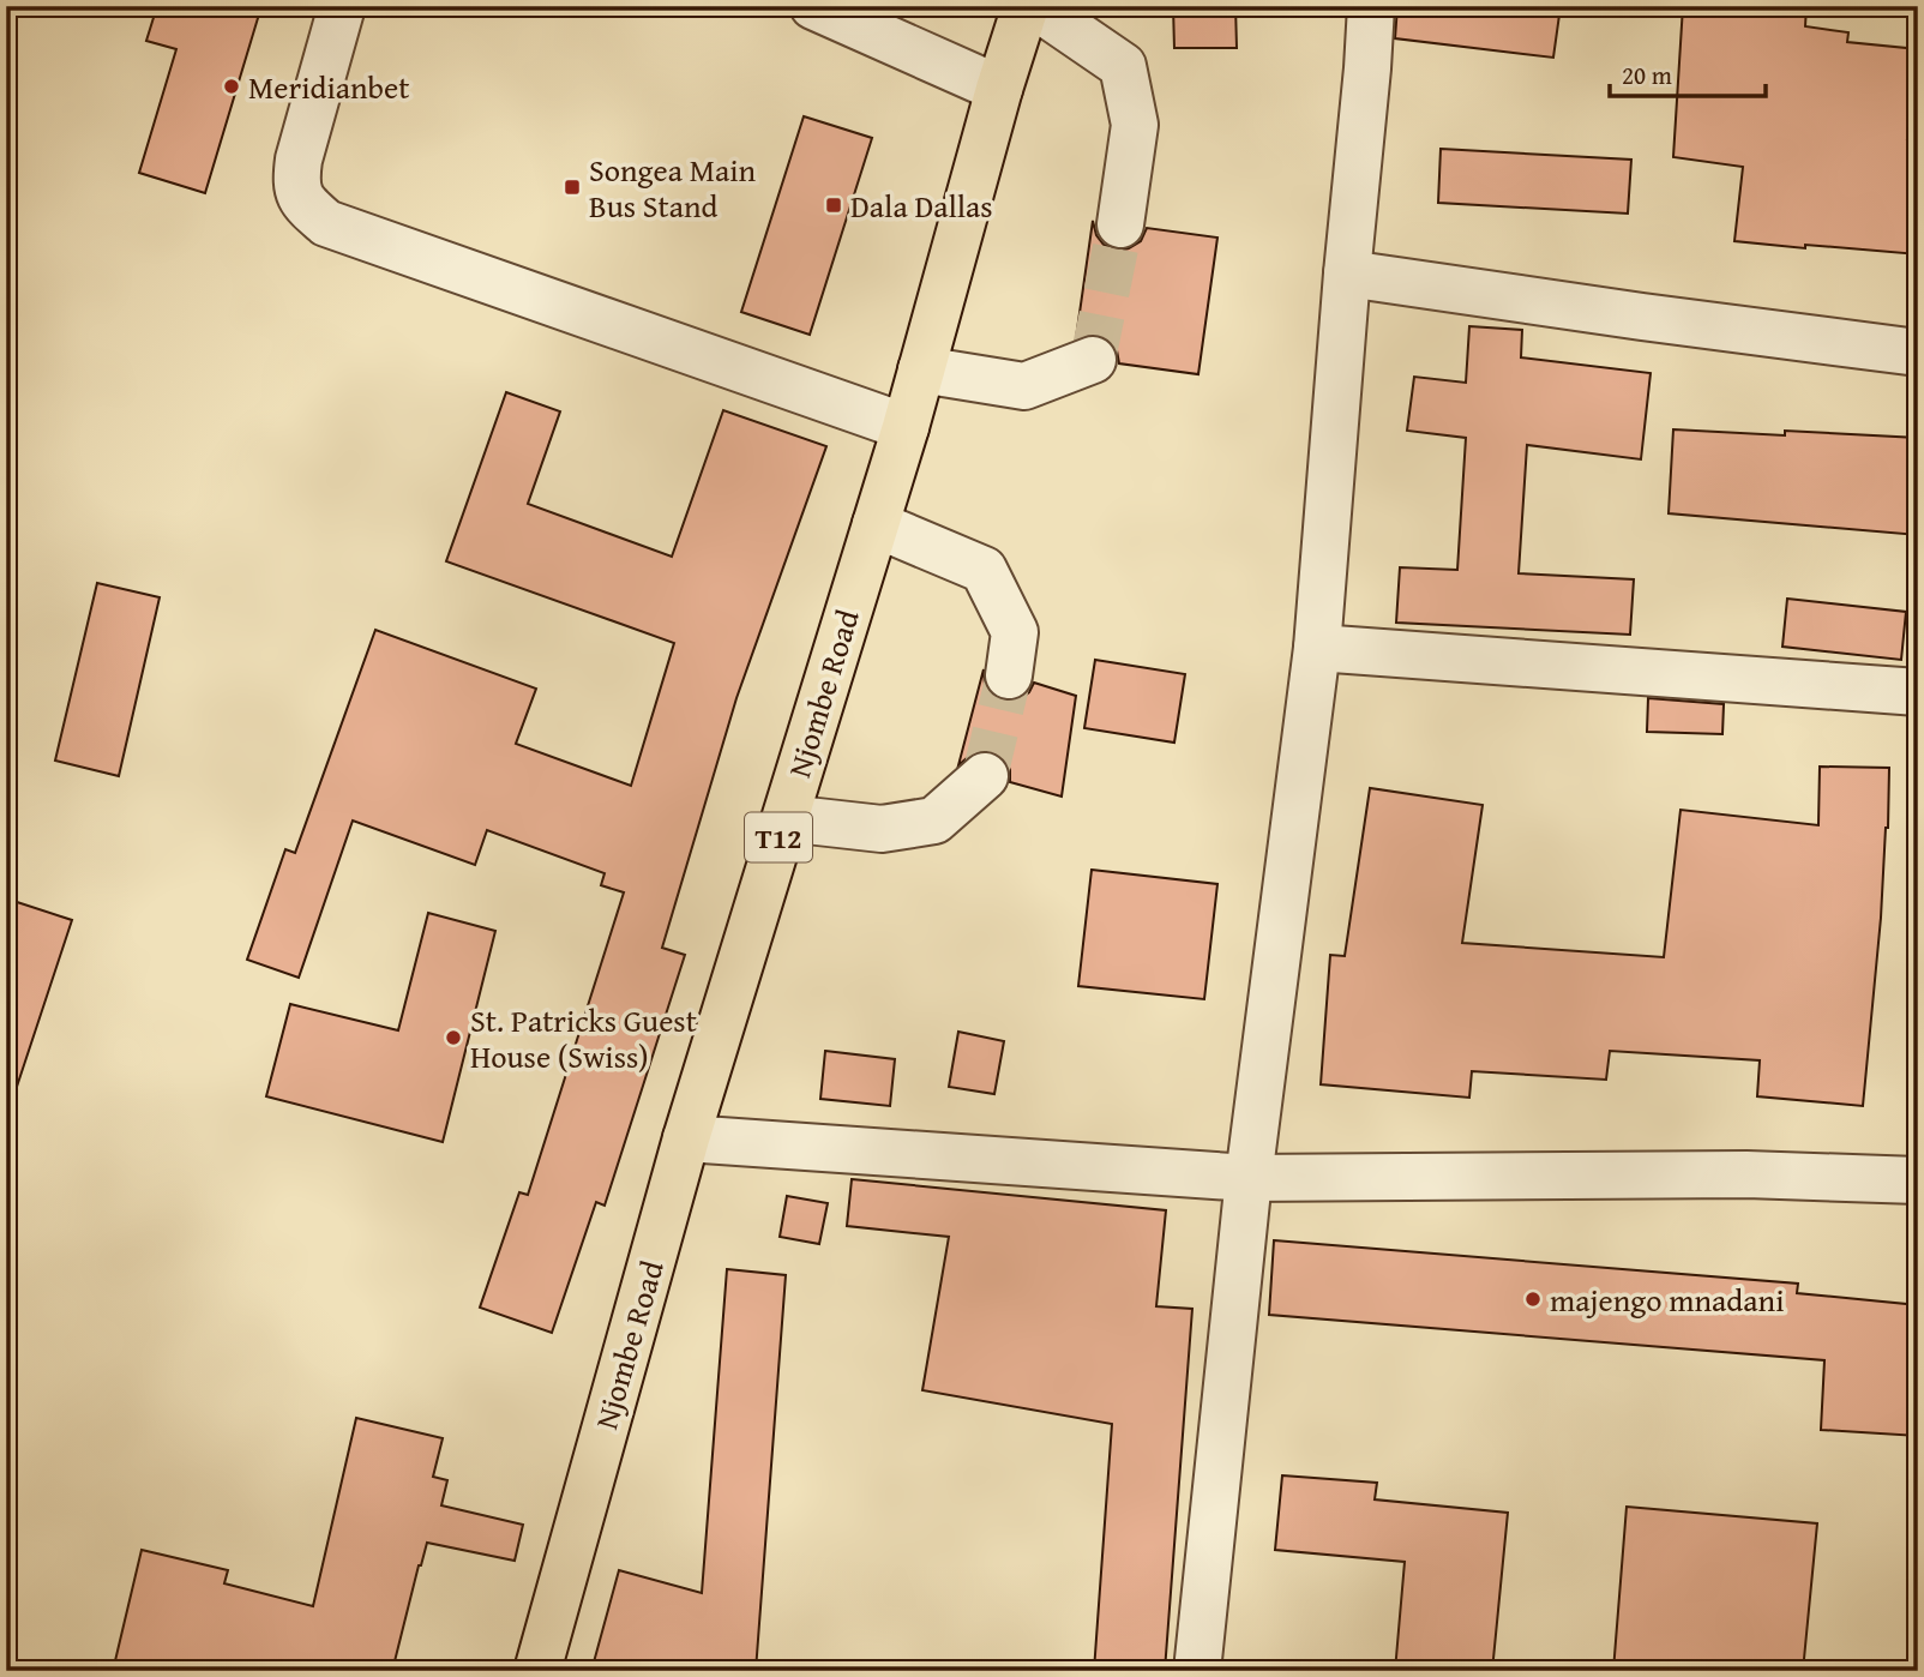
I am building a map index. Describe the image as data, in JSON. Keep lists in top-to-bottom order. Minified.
{"streets":{"highway":["Njombe Road","T12"]},"places":{"other":["Meridianbet","St. Patricks Guest House (Swiss)","majengo mnadani"],"transit":["Songea Main Bus Stand","Dala Dallas"]},"scale_bar":"20 m"}
